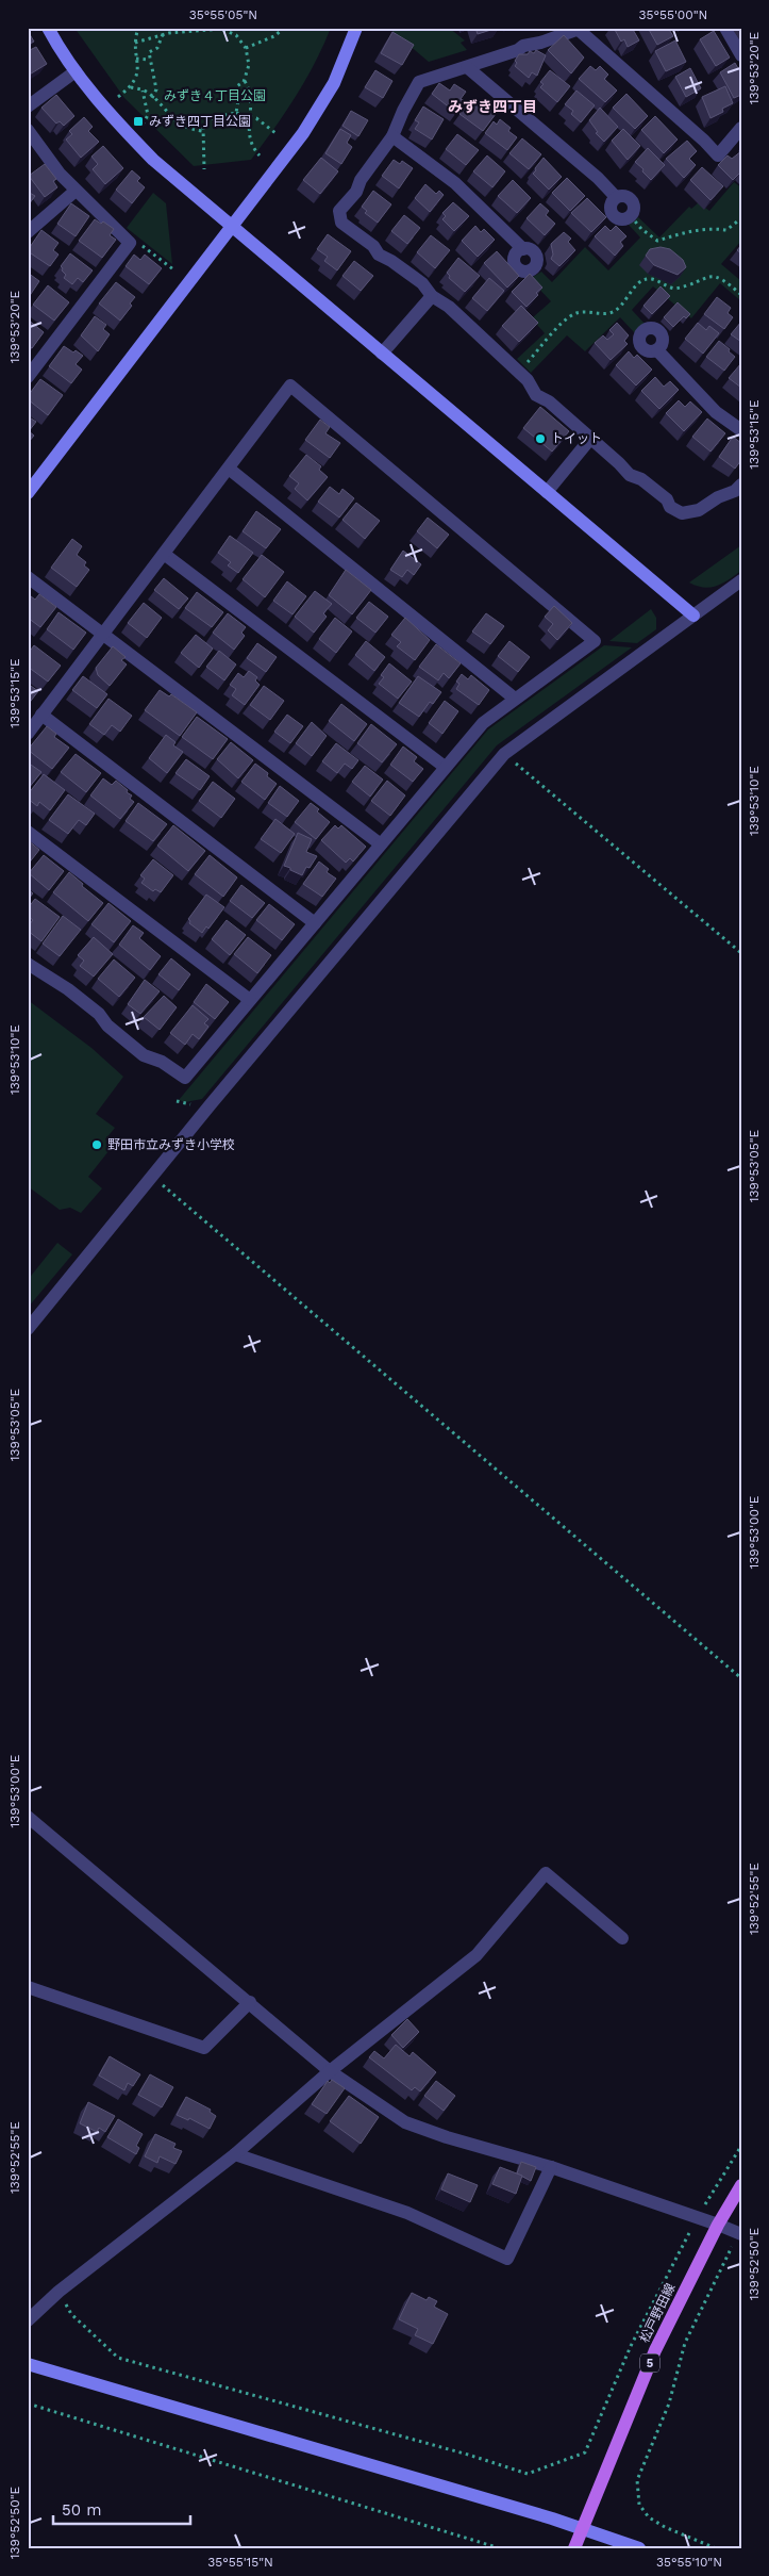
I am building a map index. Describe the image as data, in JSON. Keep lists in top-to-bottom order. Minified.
{"streets":{"main road":["松戸野田線","5"]},"districts":["みずき四丁目"],"parks":["みずき４丁目公園"],"places":{"transit":["みずき四丁目公園"],"other":["トイット","野田市立みずき小学校"]},"scale_bar":"50 m","coordinates":["35°55'05\"N","35°55'00\"N","139°53'20\"E","139°53'15\"E","139°53'10\"E","139°53'05\"E","139°53'00\"E","139°52'55\"E","139°52'50\"E","35°55'15\"N","35°55'10\"N"]}
